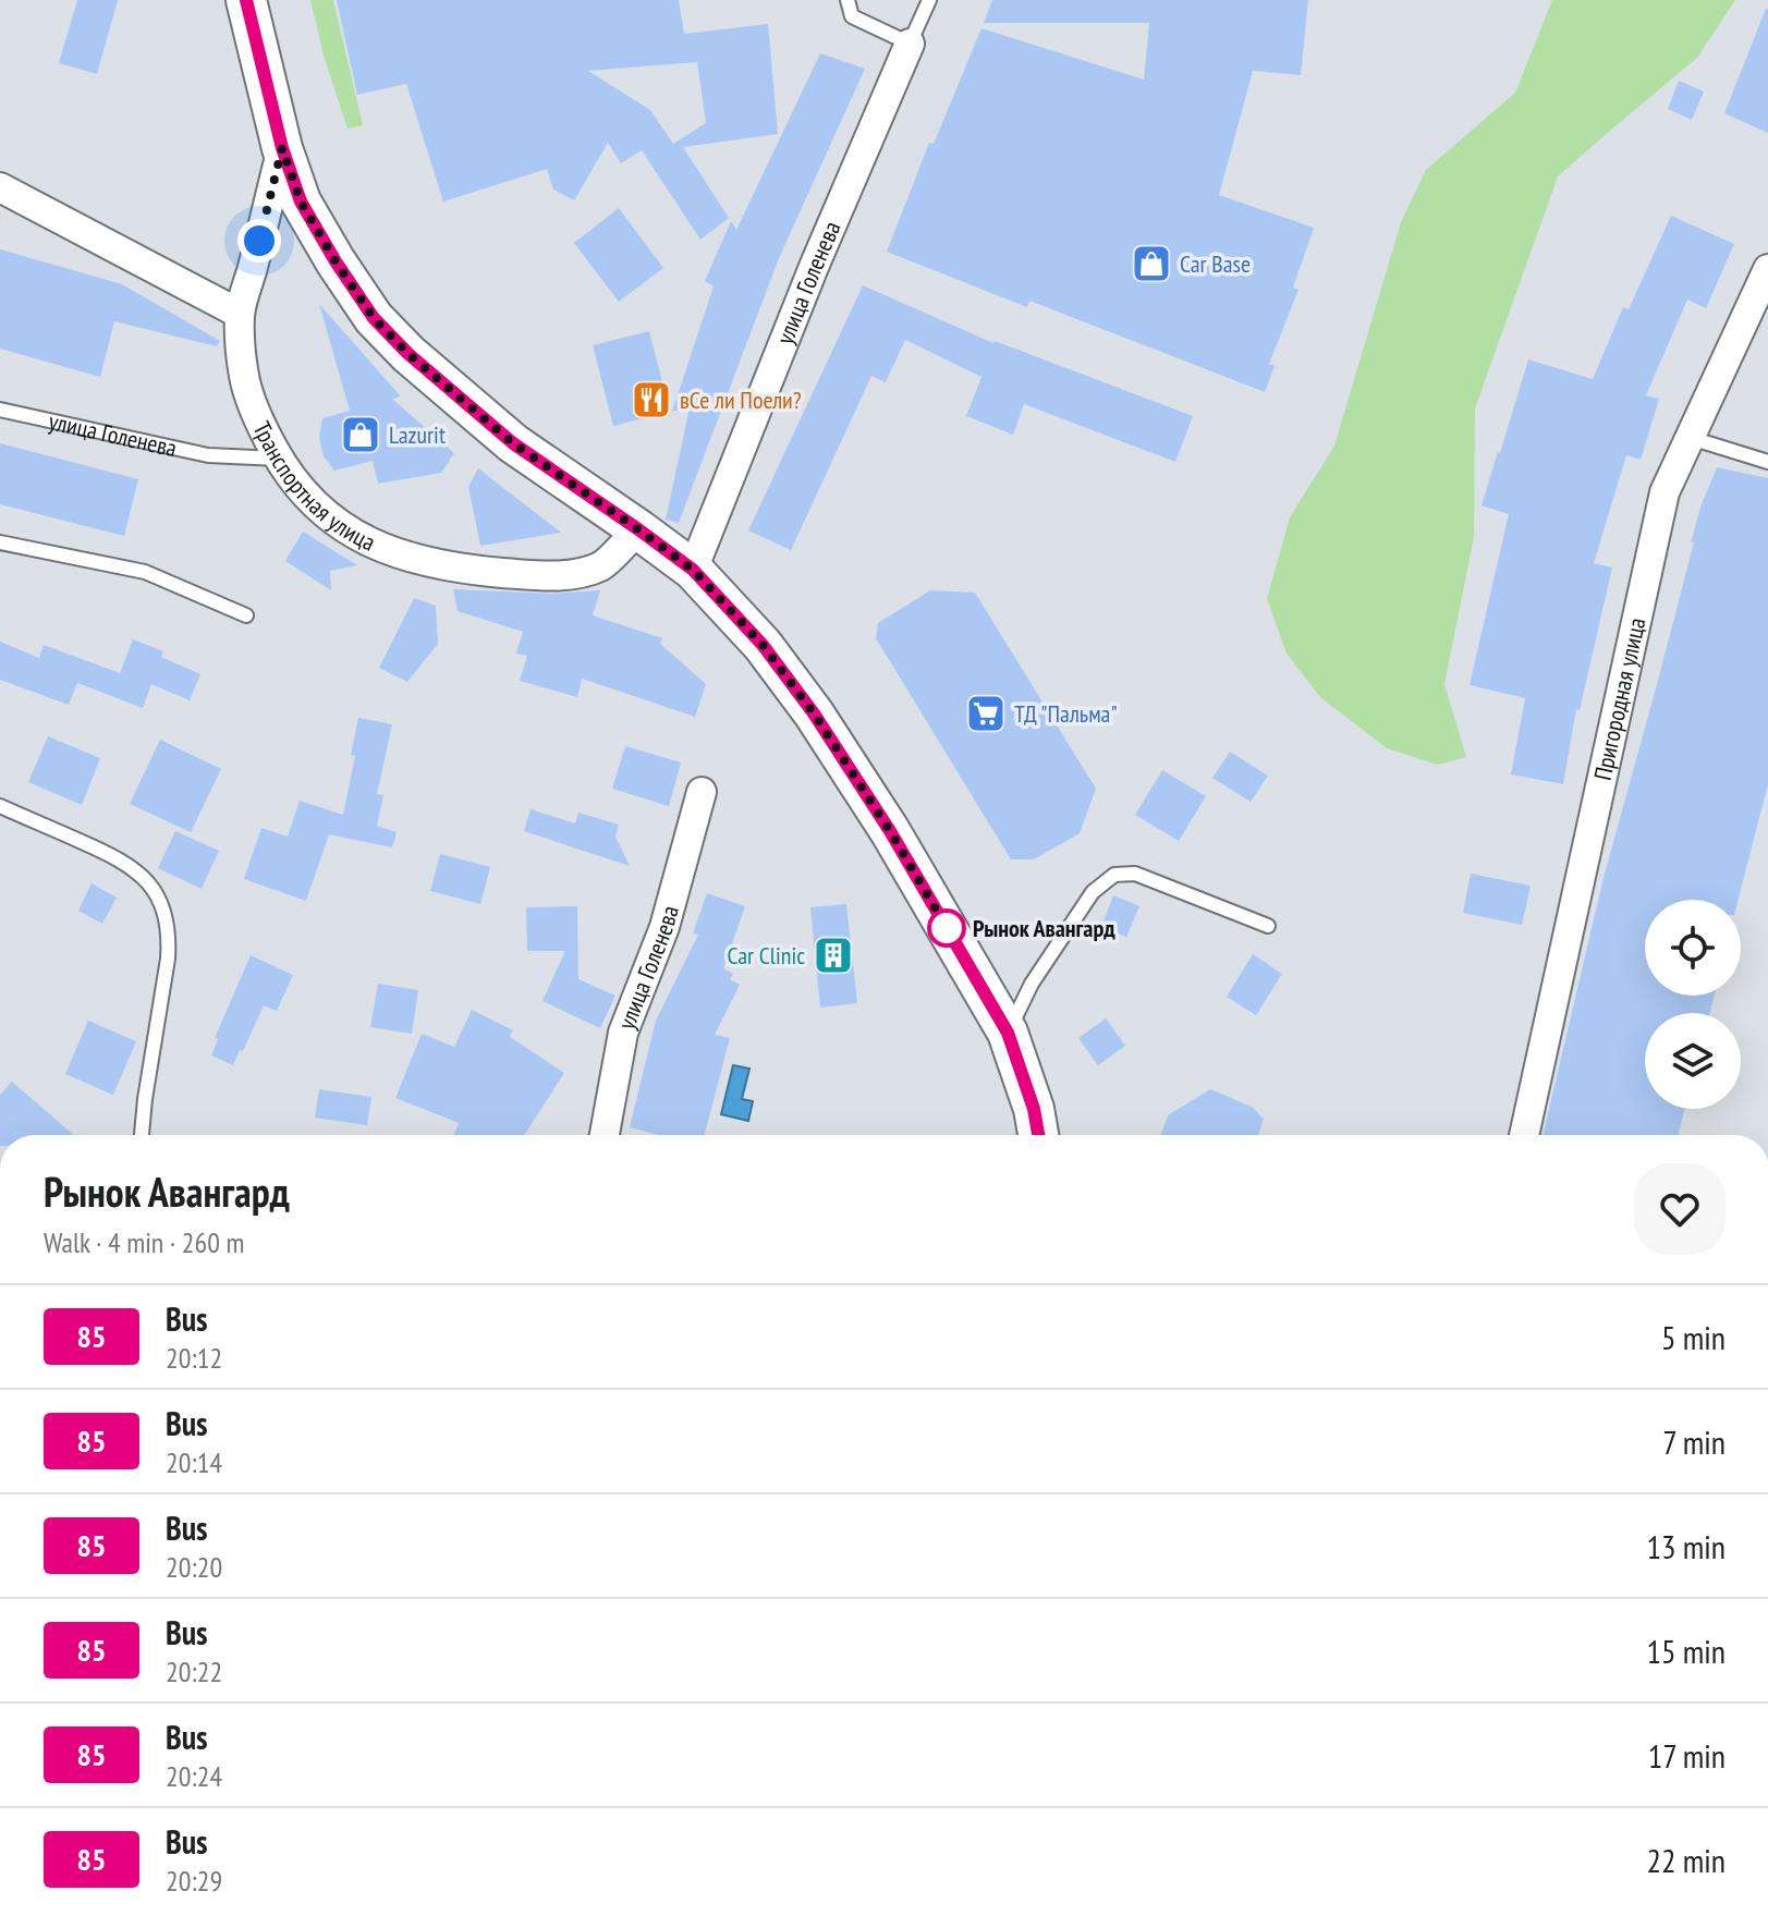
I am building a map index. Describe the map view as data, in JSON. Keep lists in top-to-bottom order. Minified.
{"streets":{"main road":["Транспортная улица"],"street":["улица Голенева","Пригородная улица"]},"crossings":[["улица Голенева","Транспортная улица"]],"places":{"shop":["Car Base","Lazurit"],"restaurant":["вСе ли Поели?"],"supermarket":["ТД \"Пальма\""],"other":["Рынок Авангард"],"building":["Car Clinic"]},"lines":["bus line 85"],"page":{"heading":["Рынок Авангард","Walk · 4 min · 260 m"],"list":[{"mark":"85","name":"Bus","note":"20:12","value":"5 min"},{"mark":"85","name":"Bus","note":"20:14","value":"7 min"},{"mark":"85","name":"Bus","note":"20:20","value":"13 min"},{"mark":"85","name":"Bus","note":"20:22","value":"15 min"},{"mark":"85","name":"Bus","note":"20:24","value":"17 min"},{"mark":"85","name":"Bus","note":"20:29","value":"22 min"}]}}
